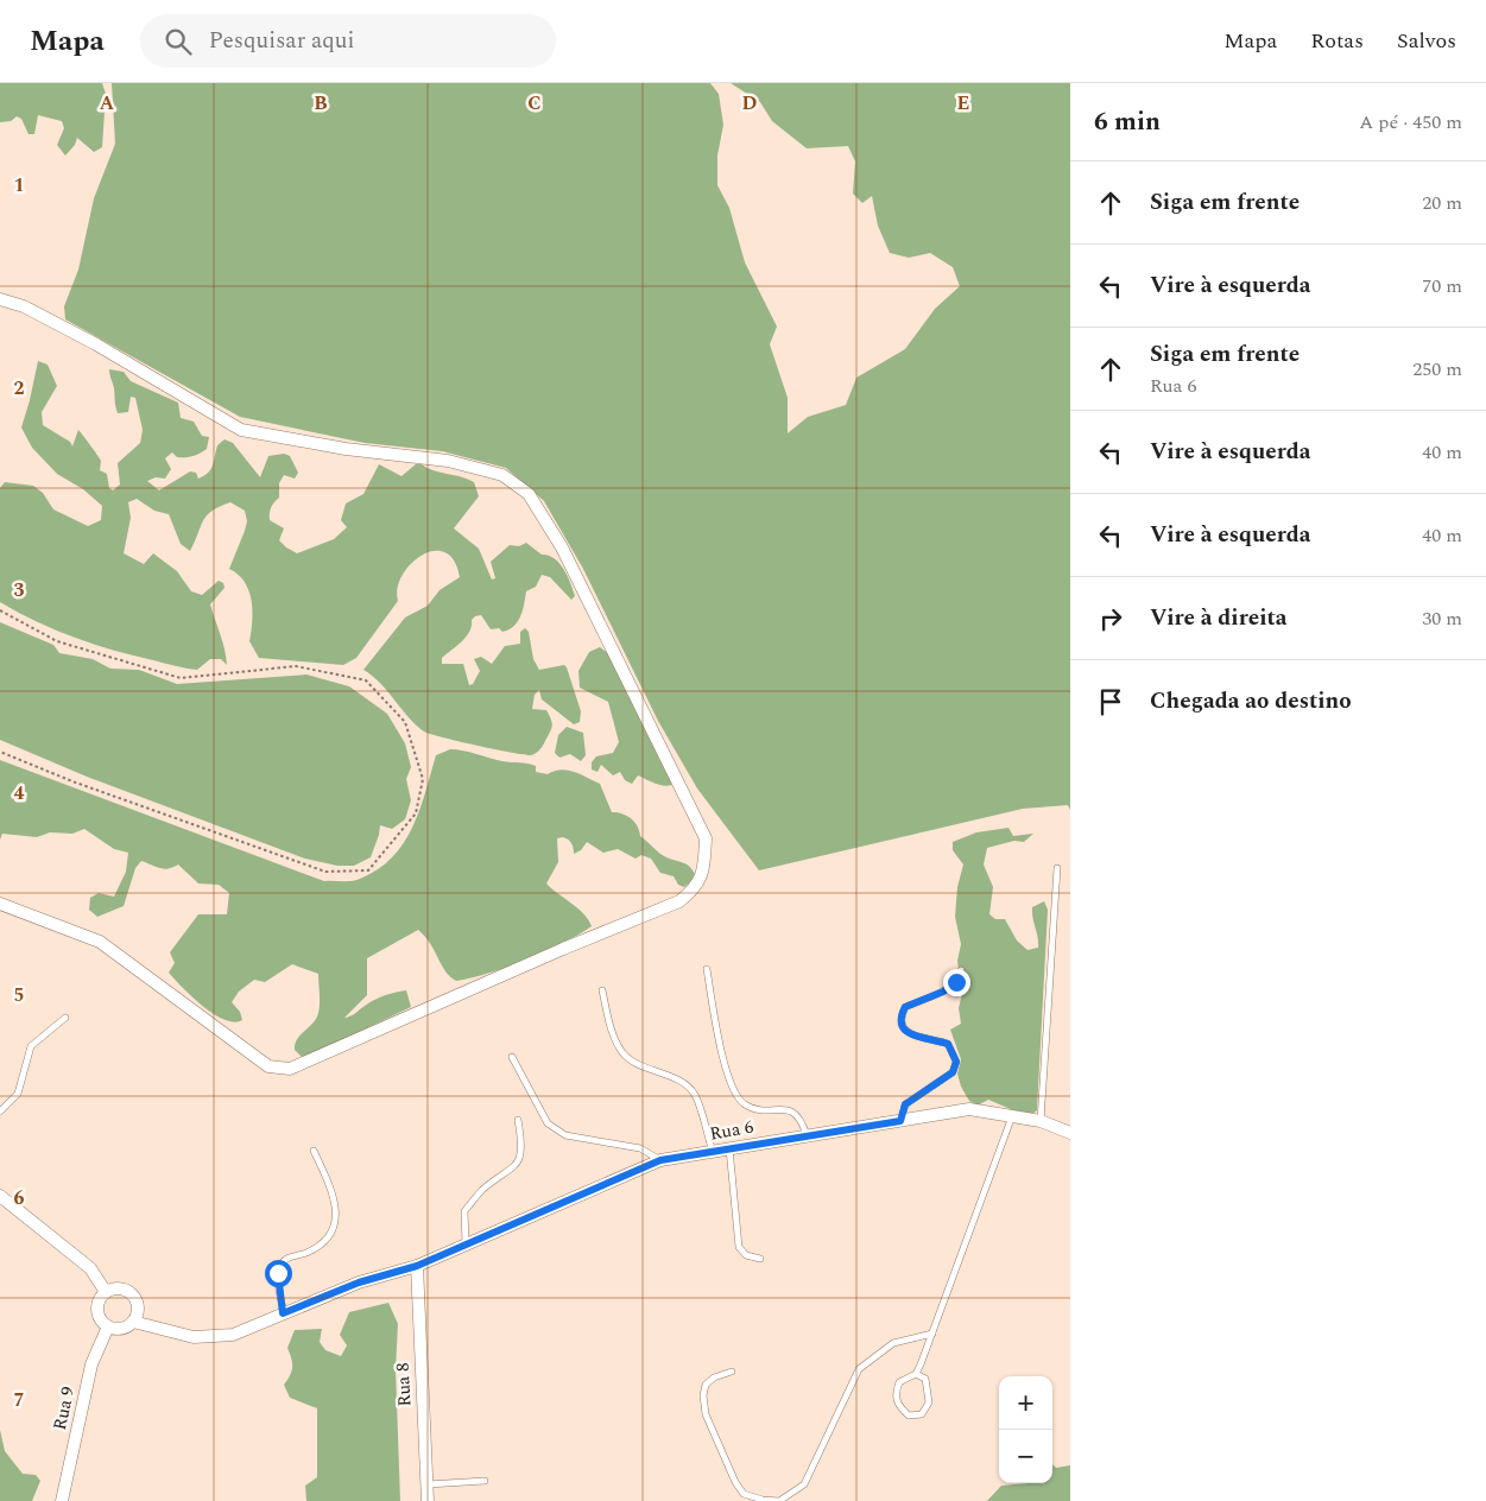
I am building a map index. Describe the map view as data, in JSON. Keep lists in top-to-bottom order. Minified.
{"streets":{"street":["Rua 6","Rua 8","Rua 9"]},"crossings":[["Rua 6","Rua 8"],["Rua 6","Rua 9"]],"page":{"header":"Mapa","search":"Pesquisar aqui","nav":["Mapa","Rotas","Salvos"],"heading":["6 min","A pé · 450 m"],"list":[["Siga em frente","20 m"],["Vire à esquerda","70 m"],["Siga em frente","Rua 6","250 m"],["Vire à esquerda","40 m"],["Vire à esquerda","40 m"],["Vire à direita","30 m"],"Chegada ao destino"],"map_buttons":["+","−"]},"grid":{"columns":["A","B","C","D","E"],"rows":["1","2","3","4","5","6","7"]}}
